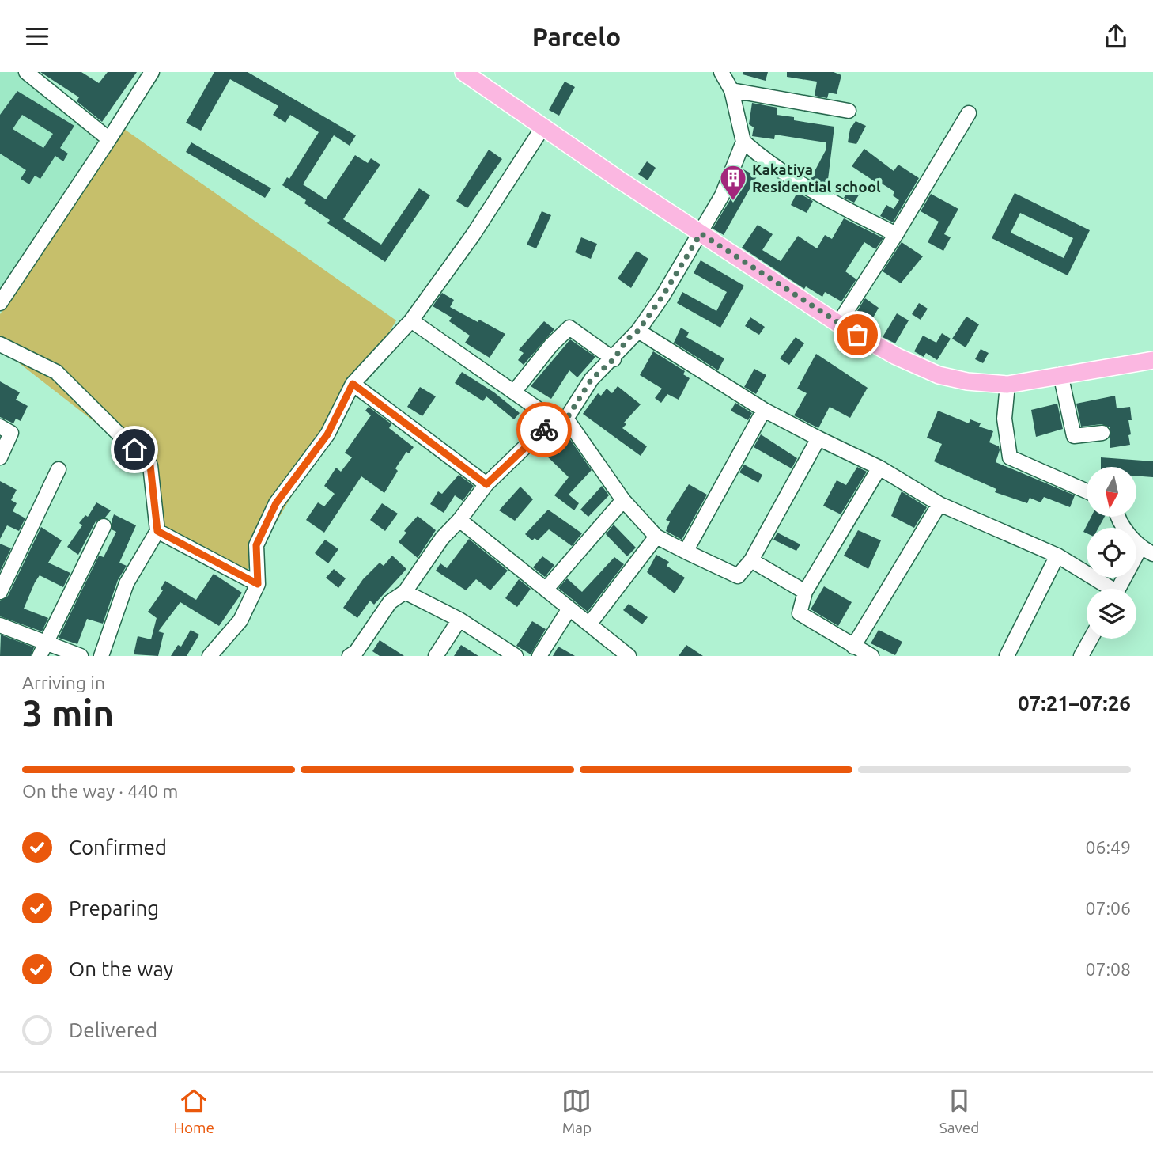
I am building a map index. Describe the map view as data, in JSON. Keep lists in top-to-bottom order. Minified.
{"places":{"building":["Kakatiya Residential school"]},"north":"bottom","page":{"header":"Parcelo","heading":["3 min","Arriving in","07:21–07:26"],"bar":"On the way · 440 m","list":[["Confirmed","06:49"],["Preparing","07:06"],["On the way","07:08"],"Delivered"],"tabs":["Home","Map","Saved"]}}
